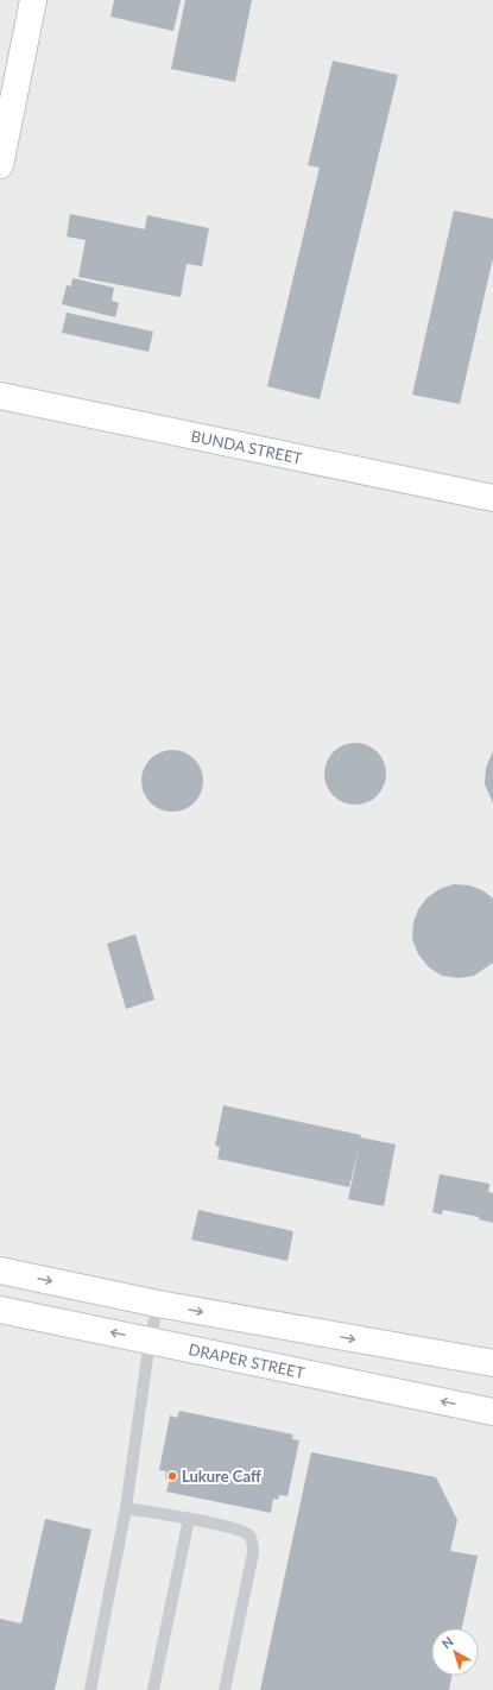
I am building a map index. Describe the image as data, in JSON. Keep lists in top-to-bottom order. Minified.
{"streets":{"main road":["BUNDA STREET","DRAPER STREET"]},"places":["Lukure Caff"],"north":"top left"}
